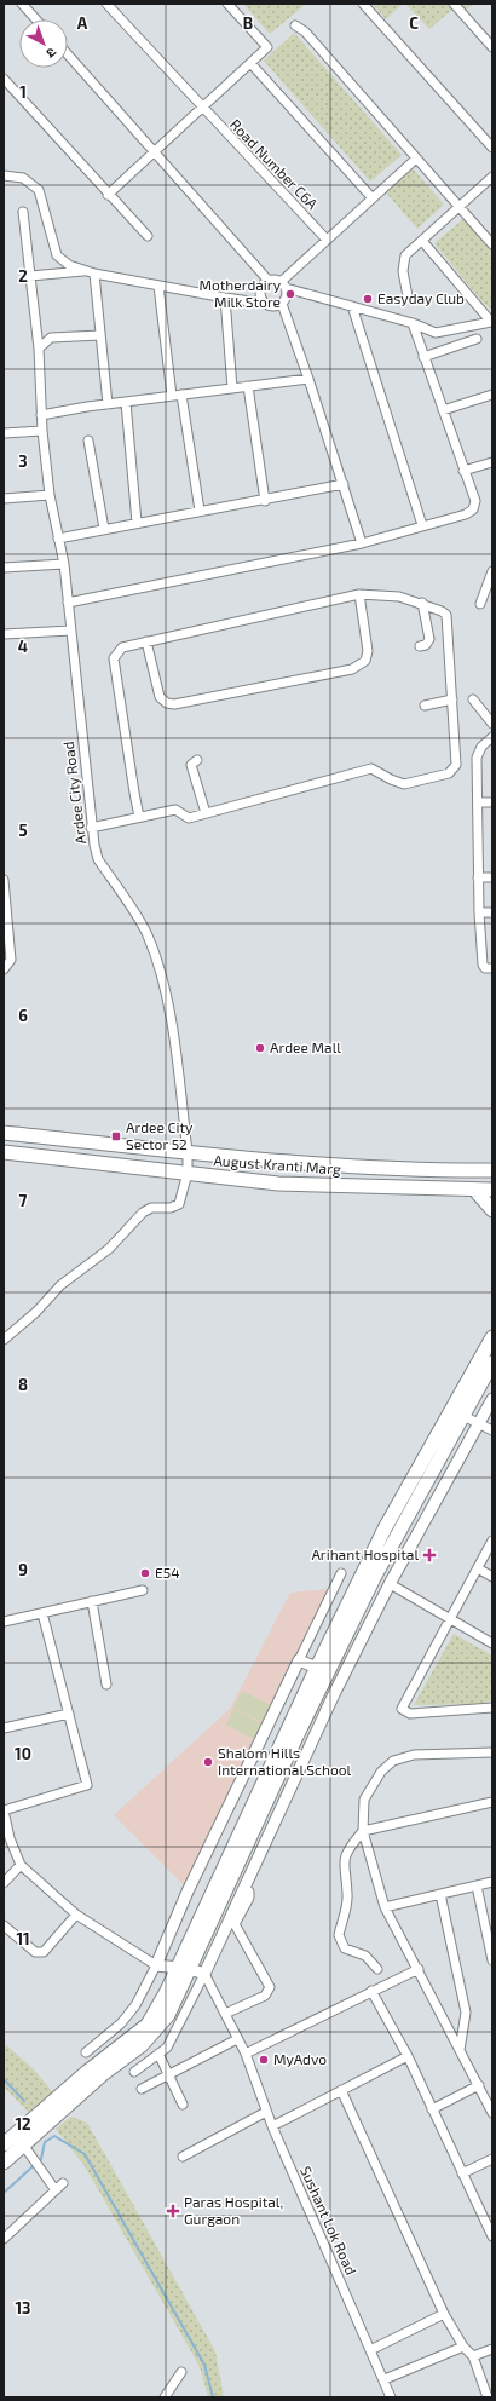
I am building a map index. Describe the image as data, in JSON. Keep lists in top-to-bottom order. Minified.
{"streets":{"main road":["August Kranti Marg"],"street":["Road Number C6A","Ardee City Road","Sushant Lok Road"]},"crossings":[["Ardee City Road","August Kranti Marg"]],"places":{"other":["Motherdairy Milk Store","Easyday Club","Ardee Mall","E54","Shalom Hills International School","MyAdvo"],"transit":["Ardee City Sector 52"],"health":["Arihant Hospital","Paras Hospital, Gurgaon"]},"north":"bottom right","grid":{"columns":["A","B","C"],"rows":["1","2","3","4","5","6","7","8","9","10","11","12","13"]}}
